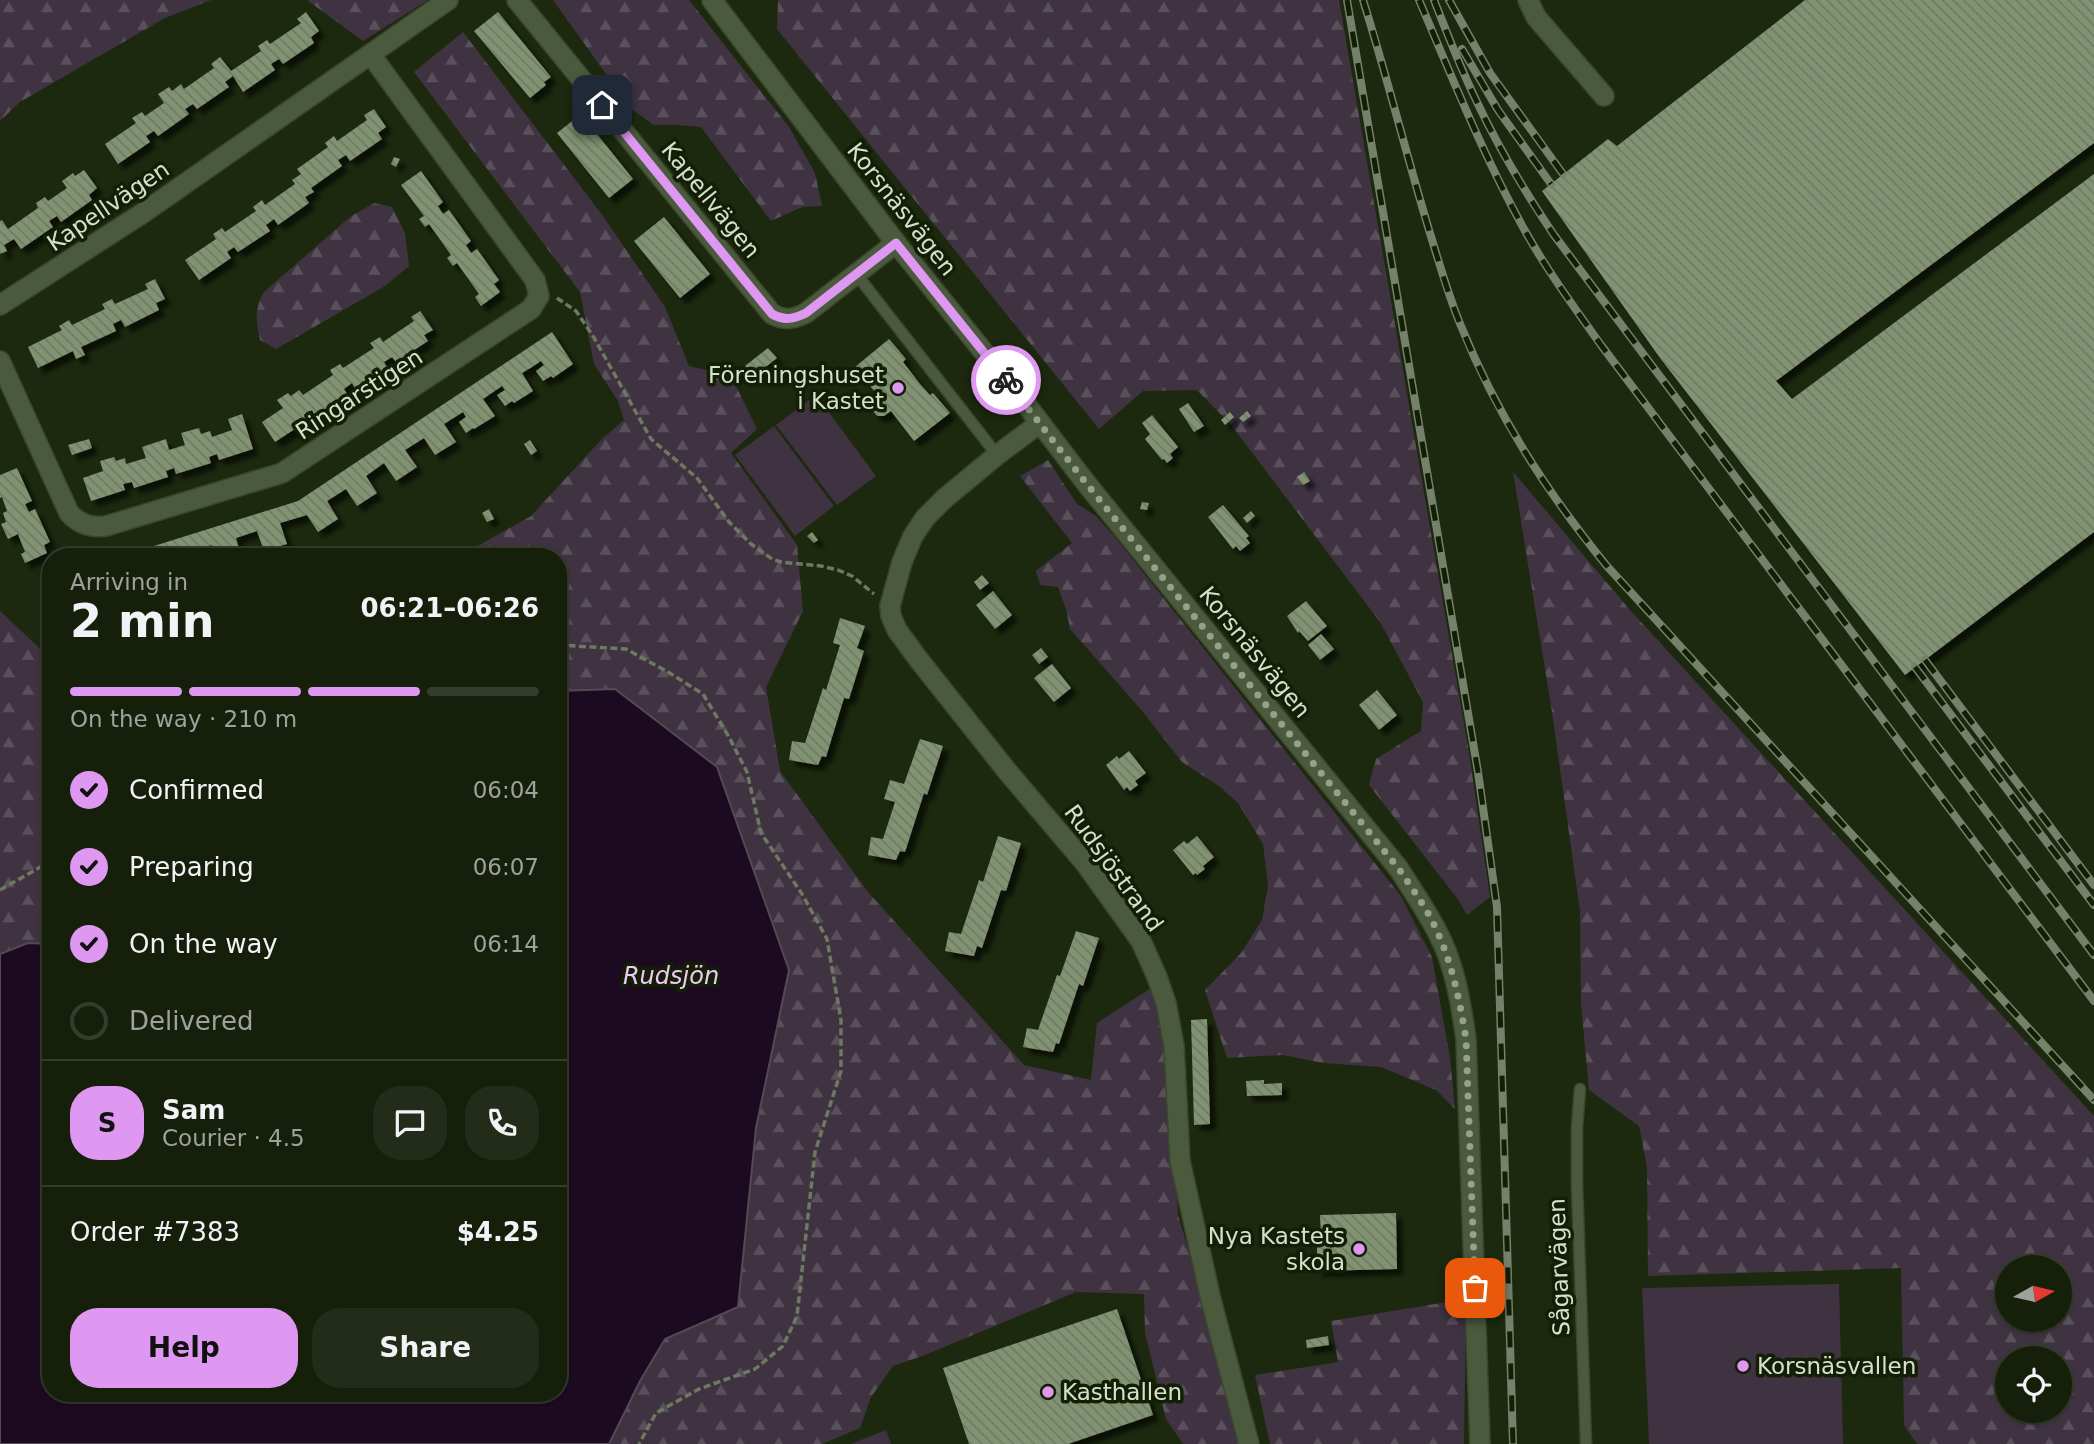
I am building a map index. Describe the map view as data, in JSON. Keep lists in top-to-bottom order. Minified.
{"streets":{"street":["Kapellvägen","Korsnäsvägen","Ringarstigen","Rudsjöstrand"],"lane":["Sågarvägen"]},"crossings":[["Kapellvägen","Korsnäsvägen"]],"water":["Rudsjön"],"places":["Föreningshuset i Kastet","Nya Kastets skola","Korsnäsvallen","Kasthallen"],"north":"right","page":{"heading":["2 min","Arriving in","06:21–06:26"],"panel":["Sam","Courier · 4.5","Order #7383","$4.25"],"bar":"On the way · 210 m","list":[["Confirmed","06:04"],["Preparing","06:07"],["On the way","06:14"],"Delivered"],"round":"S","buttons":["Help","Share"]}}
